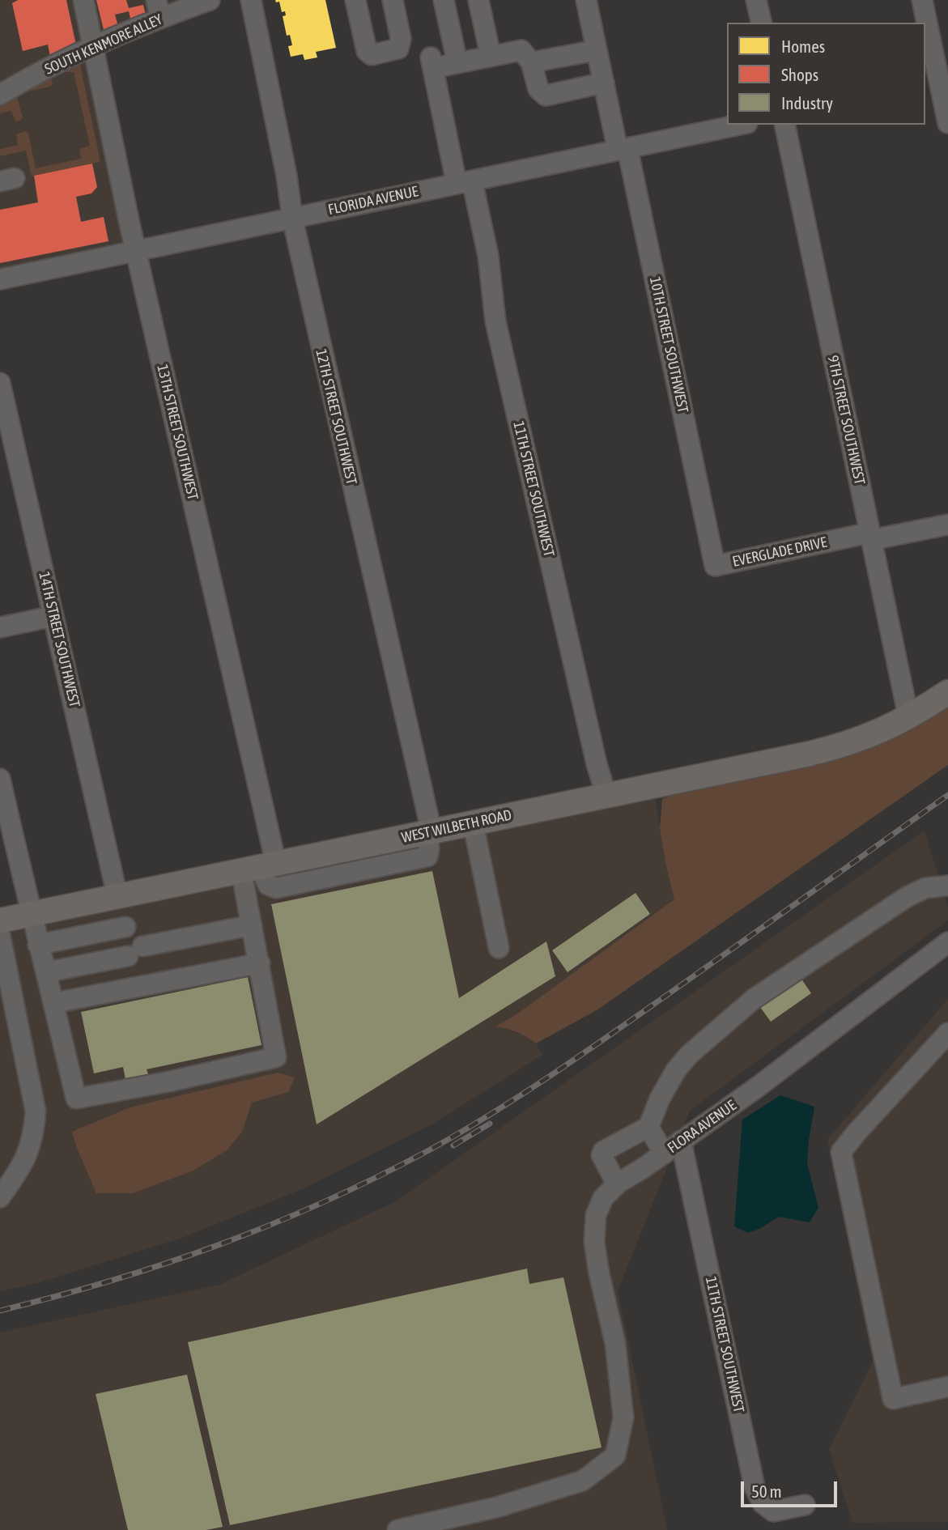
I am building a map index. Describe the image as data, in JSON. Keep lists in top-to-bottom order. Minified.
{"streets":{"main road":["WEST WILBETH ROAD"],"street":["SOUTH KENMORE ALLEY","FLORIDA AVENUE","10TH STREET SOUTHWEST","12TH STREET SOUTHWEST","9TH STREET SOUTHWEST","13TH STREET SOUTHWEST","11TH STREET SOUTHWEST","EVERGLADE DRIVE","14TH STREET SOUTHWEST","FLORA AVENUE"]},"crossings":[["SOUTH KENMORE ALLEY","13TH STREET SOUTHWEST"],["FLORIDA AVENUE","10TH STREET SOUTHWEST"],["FLORIDA AVENUE","12TH STREET SOUTHWEST"],["FLORIDA AVENUE","13TH STREET SOUTHWEST"],["FLORIDA AVENUE","11TH STREET SOUTHWEST"],["10TH STREET SOUTHWEST","EVERGLADE DRIVE"],["12TH STREET SOUTHWEST","WEST WILBETH ROAD"],["9TH STREET SOUTHWEST","EVERGLADE DRIVE"],["9TH STREET SOUTHWEST","WEST WILBETH ROAD"],["13TH STREET SOUTHWEST","WEST WILBETH ROAD"],["11TH STREET SOUTHWEST","WEST WILBETH ROAD"],["11TH STREET SOUTHWEST","FLORA AVENUE"],["14TH STREET SOUTHWEST","WEST WILBETH ROAD"]],"legend":["Homes","Shops","Industry"],"scale_bar":"50 m"}
